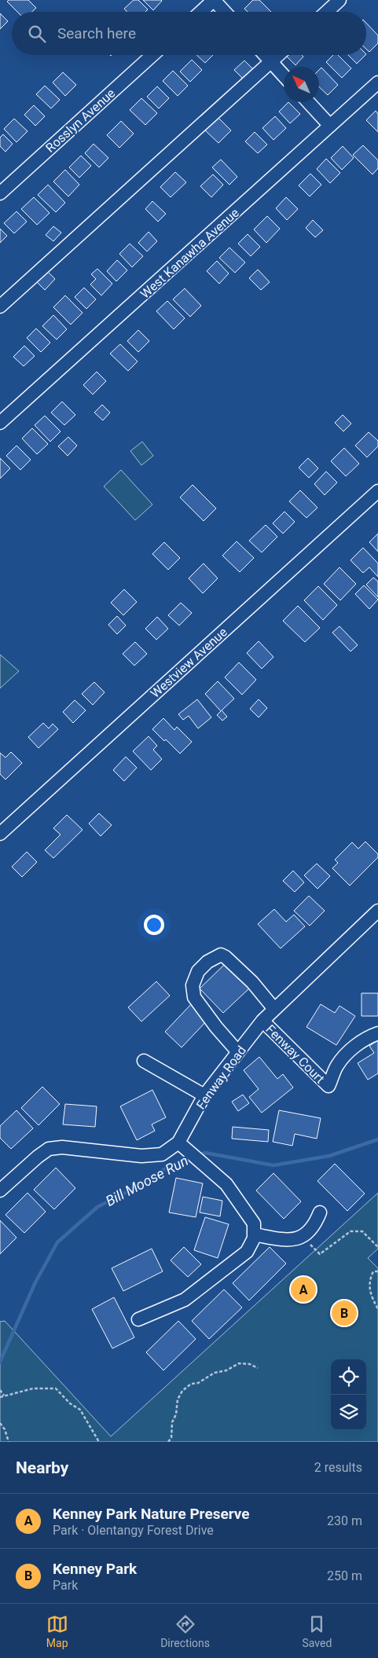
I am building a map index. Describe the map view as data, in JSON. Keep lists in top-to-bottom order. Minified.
{"streets":{"street":["Rosslyn Avenue","West Kanawha Avenue","Westview Avenue","Fenway Court","Fenway Road"]},"crossings":[["Fenway Court","Fenway Road"]],"water":["Bill Moose Run"],"north":"top left","page":{"search":"Search here","pins":["A","B"],"heading":["Nearby","2 results"],"list":[{"mark":"A","name":"Kenney Park Nature Preserve","note":"Park · Olentangy Forest Drive","value":"230 m"},{"mark":"B","name":"Kenney Park","note":"Park","value":"250 m"}],"nav":["Map","Directions","Saved"]}}
